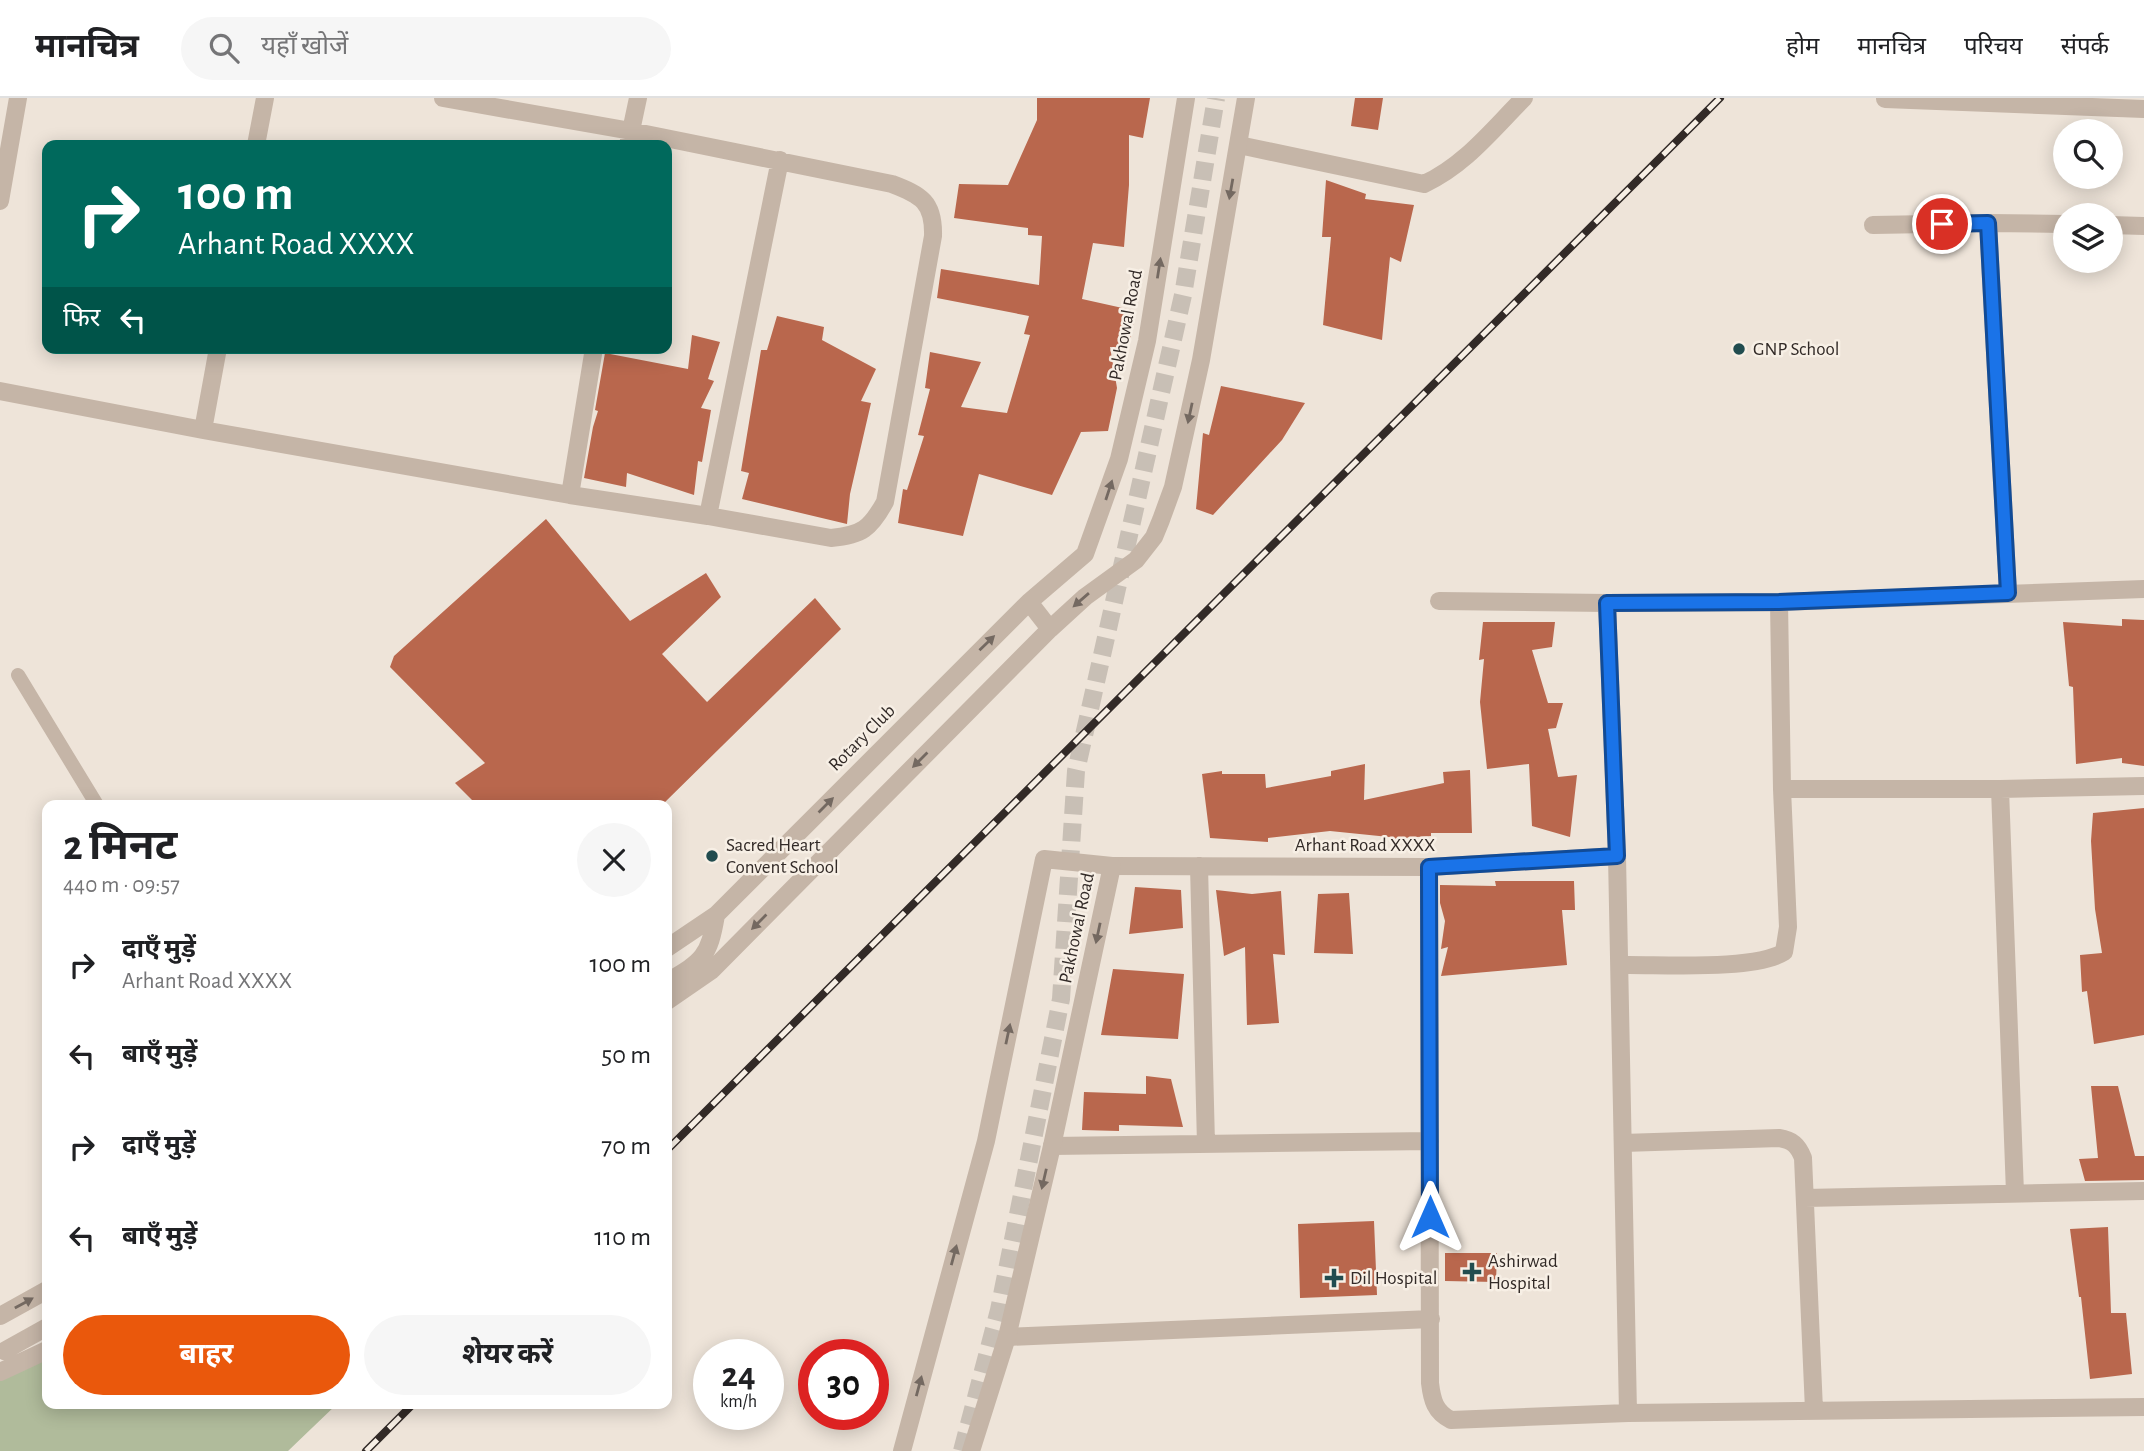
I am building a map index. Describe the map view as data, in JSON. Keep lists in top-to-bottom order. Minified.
{"streets":{"street":["Pakhowal Road","Rotary Club","Arhant Road XXXX"]},"crossings":[["Pakhowal Road","Rotary Club"],["Pakhowal Road","Arhant Road XXXX"]],"places":{"other":["GNP School","Sacred Heart Convent School"],"health":["Ashirwad Hospital","Dil Hospital"]},"page":{"header":"मानचित्र","search":"यहाँ खोजें","nav":["होम","मानचित्र","परिचय","संपर्क"],"turn":["100 m","Arhant Road XXXX"],"then":"फिर","heading":["2 मिनट","440 m · 09:57"],"list":[{"name":"दाएँ मुड़ें","note":"Arhant Road XXXX","value":"100 m"},{"name":"बाएँ मुड़ें","value":"50 m"},{"name":"दाएँ मुड़ें","value":"70 m"},{"name":"बाएँ मुड़ें","value":"110 m"}],"buttons":["बाहर","शेयर करें"],"speed":"24 km/h","limit":"30"}}
